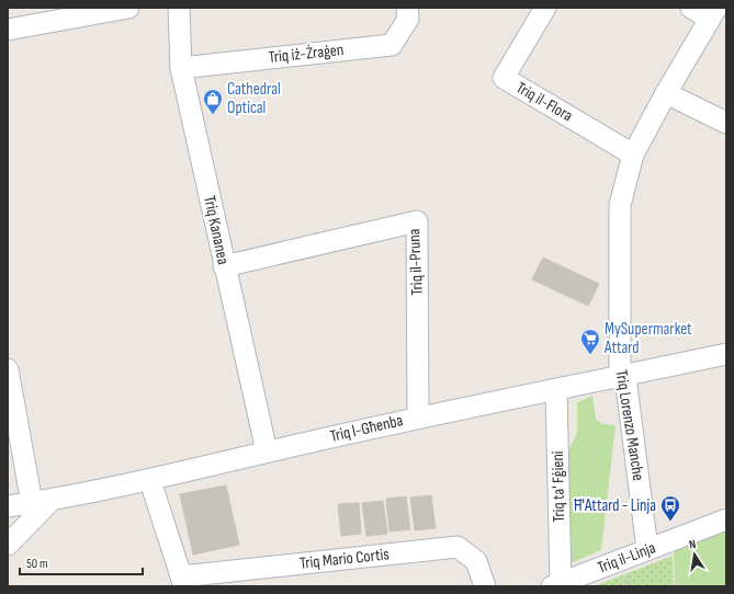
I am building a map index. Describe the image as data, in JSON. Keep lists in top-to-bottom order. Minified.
{"streets":{"street":["Triq iż-Żraġen","Triq il-Flora","Triq Kananea","Triq il-Pruna","Triq Lorenzo Manche","Triq l-Għenba","Triq ta' Fġieni","Triq il-Linja","Triq Mario Cortis"]},"crossings":[["Triq iż-Żraġen","Triq Kananea"],["Triq il-Flora","Triq Lorenzo Manche"],["Triq Kananea","Triq il-Pruna"],["Triq Kananea","Triq l-Għenba"],["Triq il-Pruna","Triq l-Għenba"],["Triq Lorenzo Manche","Triq l-Għenba"],["Triq Lorenzo Manche","Triq il-Linja"],["Triq l-Għenba","Triq ta' Fġieni"],["Triq ta' Fġieni","Triq il-Linja"]],"places":{"shop":["Cathedral Optical"],"supermarket":["MySupermarket Attard"],"bus stop":["Ħ'Attard - Linja"]},"scale_bar":"50 m","north":"top"}
